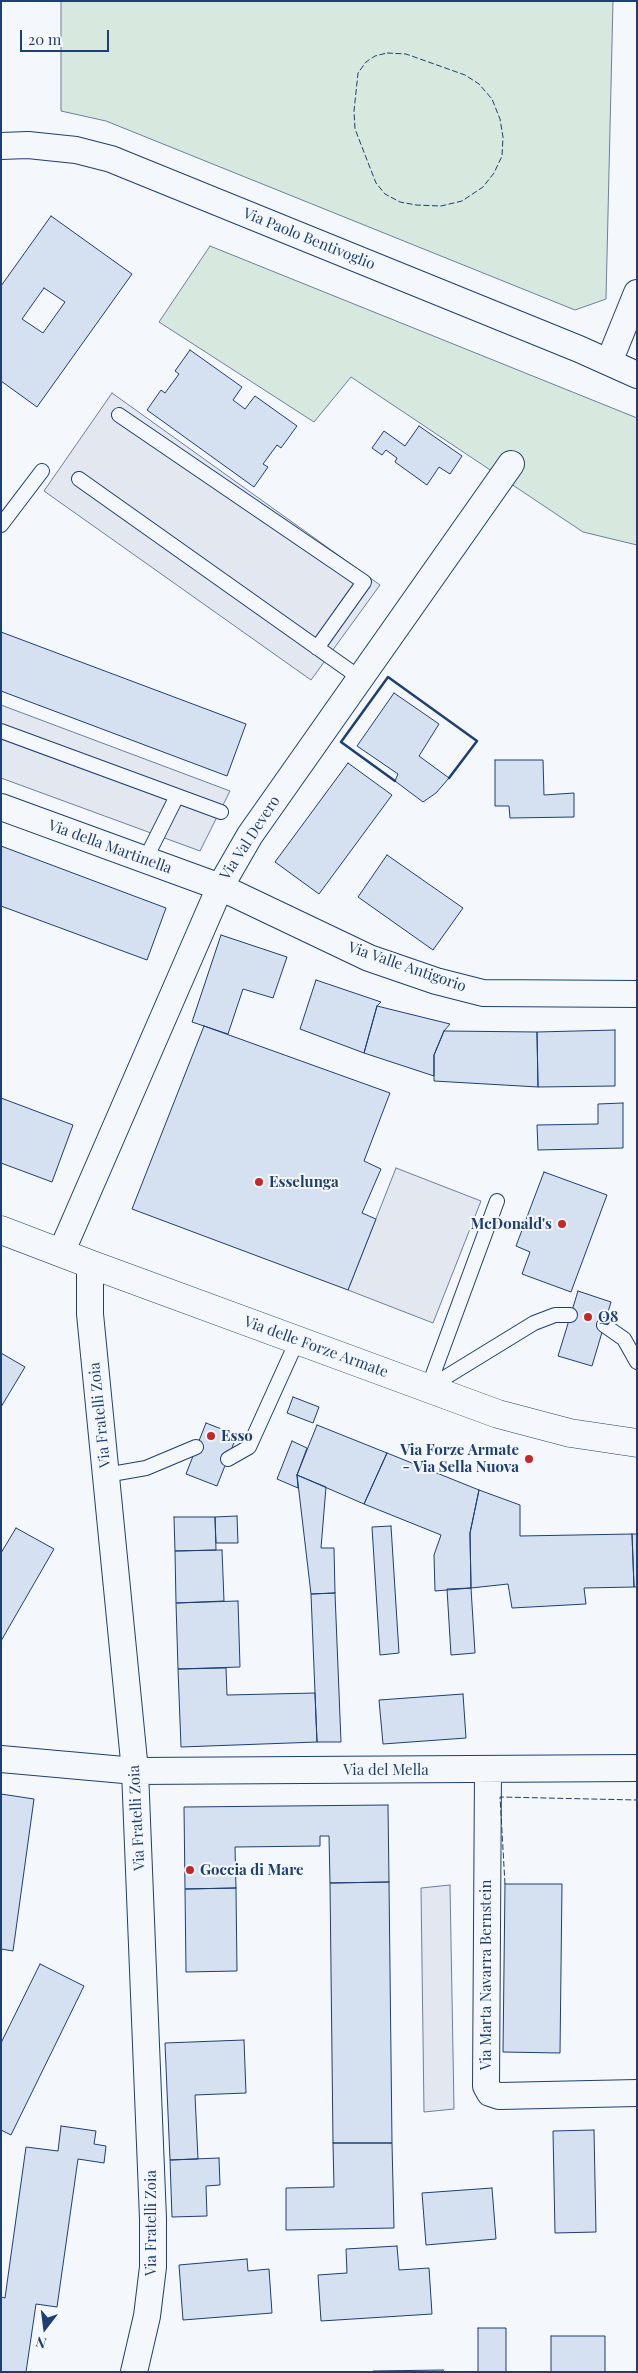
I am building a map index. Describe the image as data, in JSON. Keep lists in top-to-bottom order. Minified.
{"streets":{"street":["Via Paolo Bentivoglio","Via Val Devero","Via della Martinella","Via Valle Antigorio","Via delle Forze Armate","Via Fratelli Zoia","Via del Mella","Via Marta Navarra Bernstein"]},"crossings":[["Via Val Devero","Via della Martinella"],["Via Val Devero","Via Valle Antigorio"],["Via Val Devero","Via delle Forze Armate"],["Via della Martinella","Via Valle Antigorio"],["Via delle Forze Armate","Via Fratelli Zoia"],["Via Fratelli Zoia","Via del Mella"],["Via del Mella","Via Marta Navarra Bernstein"]],"places":["Esselunga","McDonald's","Q8","Esso","Via Forze Armate - Via Sella Nuova","Goccia di Mare"],"scale_bar":"20 m","north":"bottom"}
